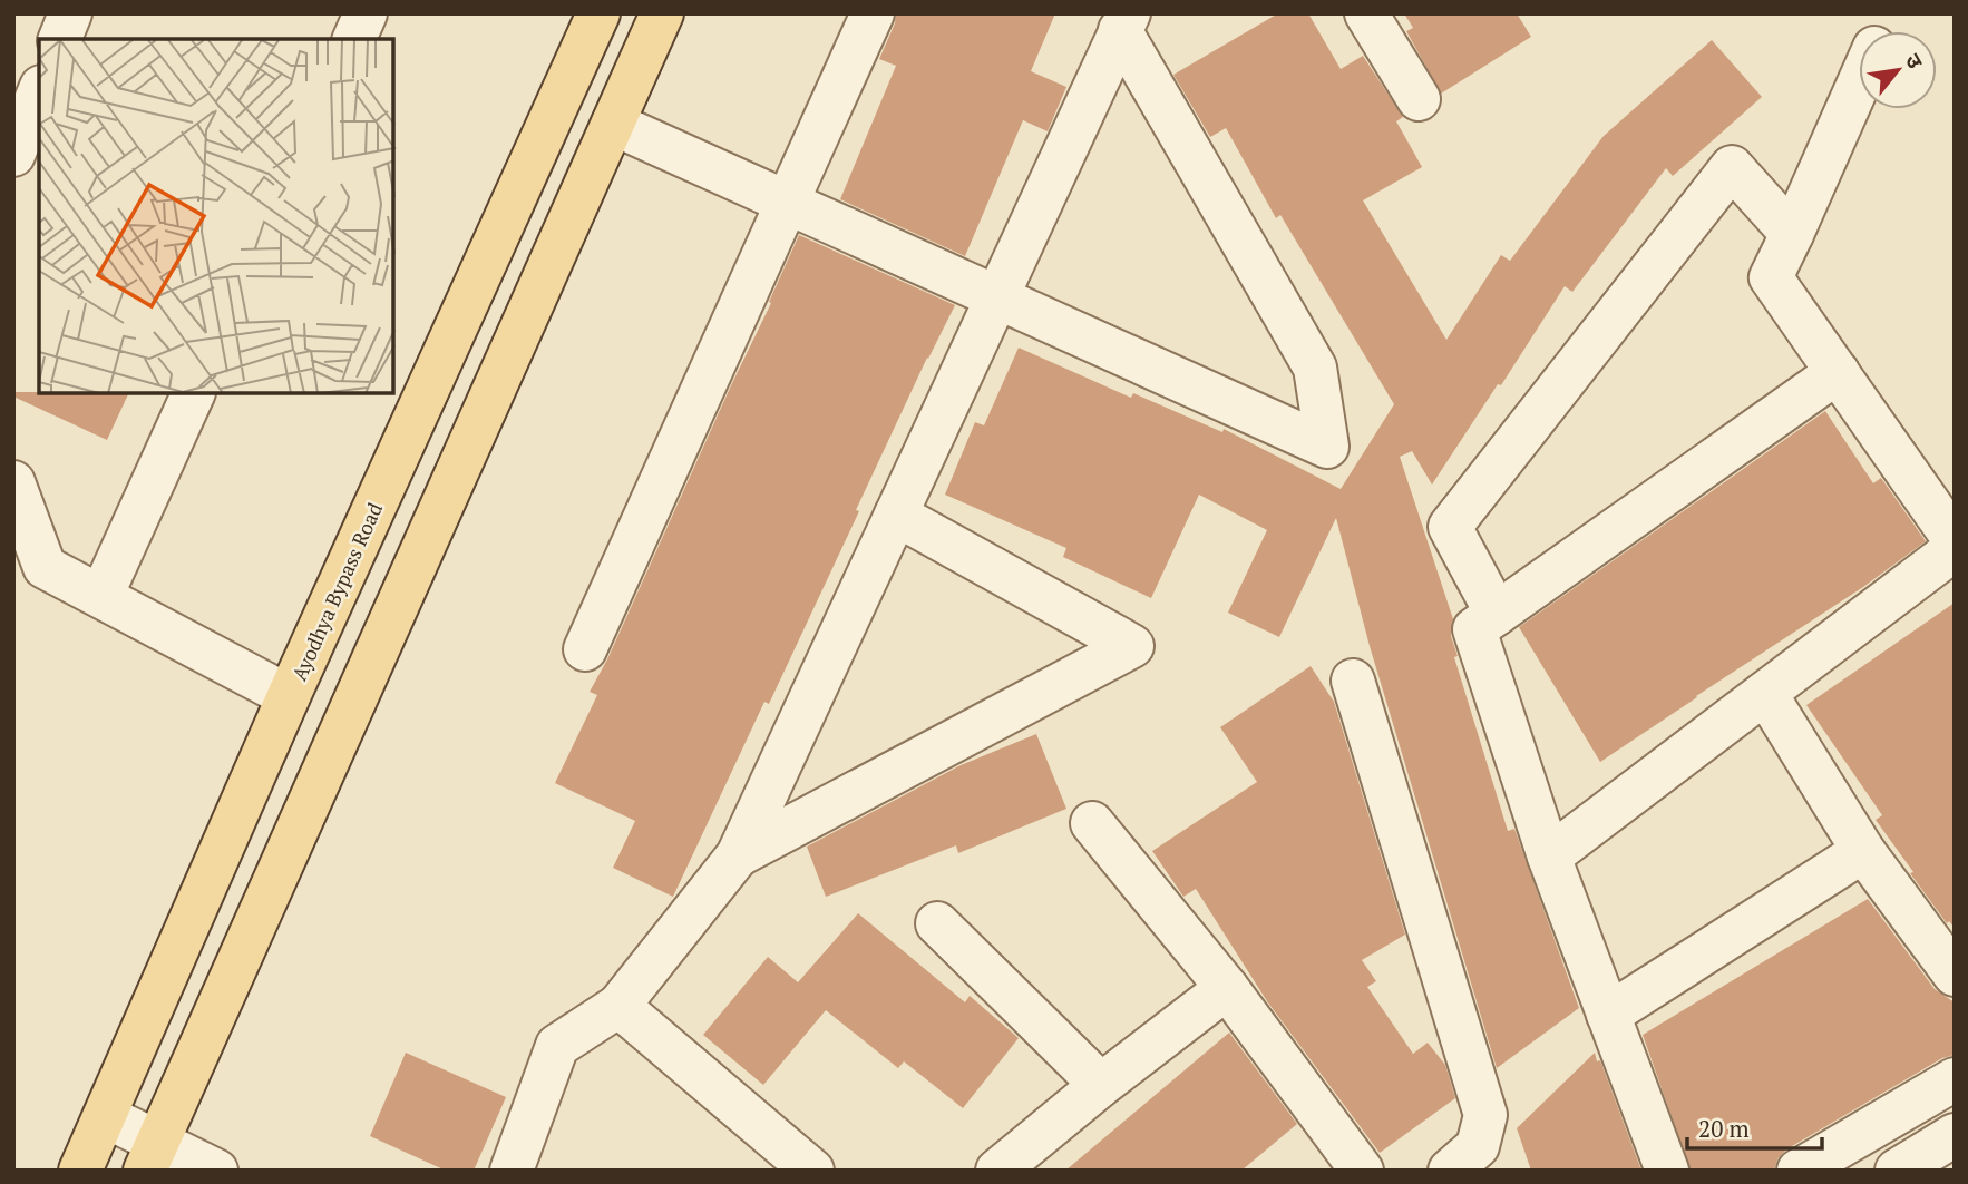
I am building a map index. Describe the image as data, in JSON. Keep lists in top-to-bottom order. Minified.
{"streets":{"main road":["Ayodhya Bypass Road"]},"scale_bar":"20 m","north":"top right"}
